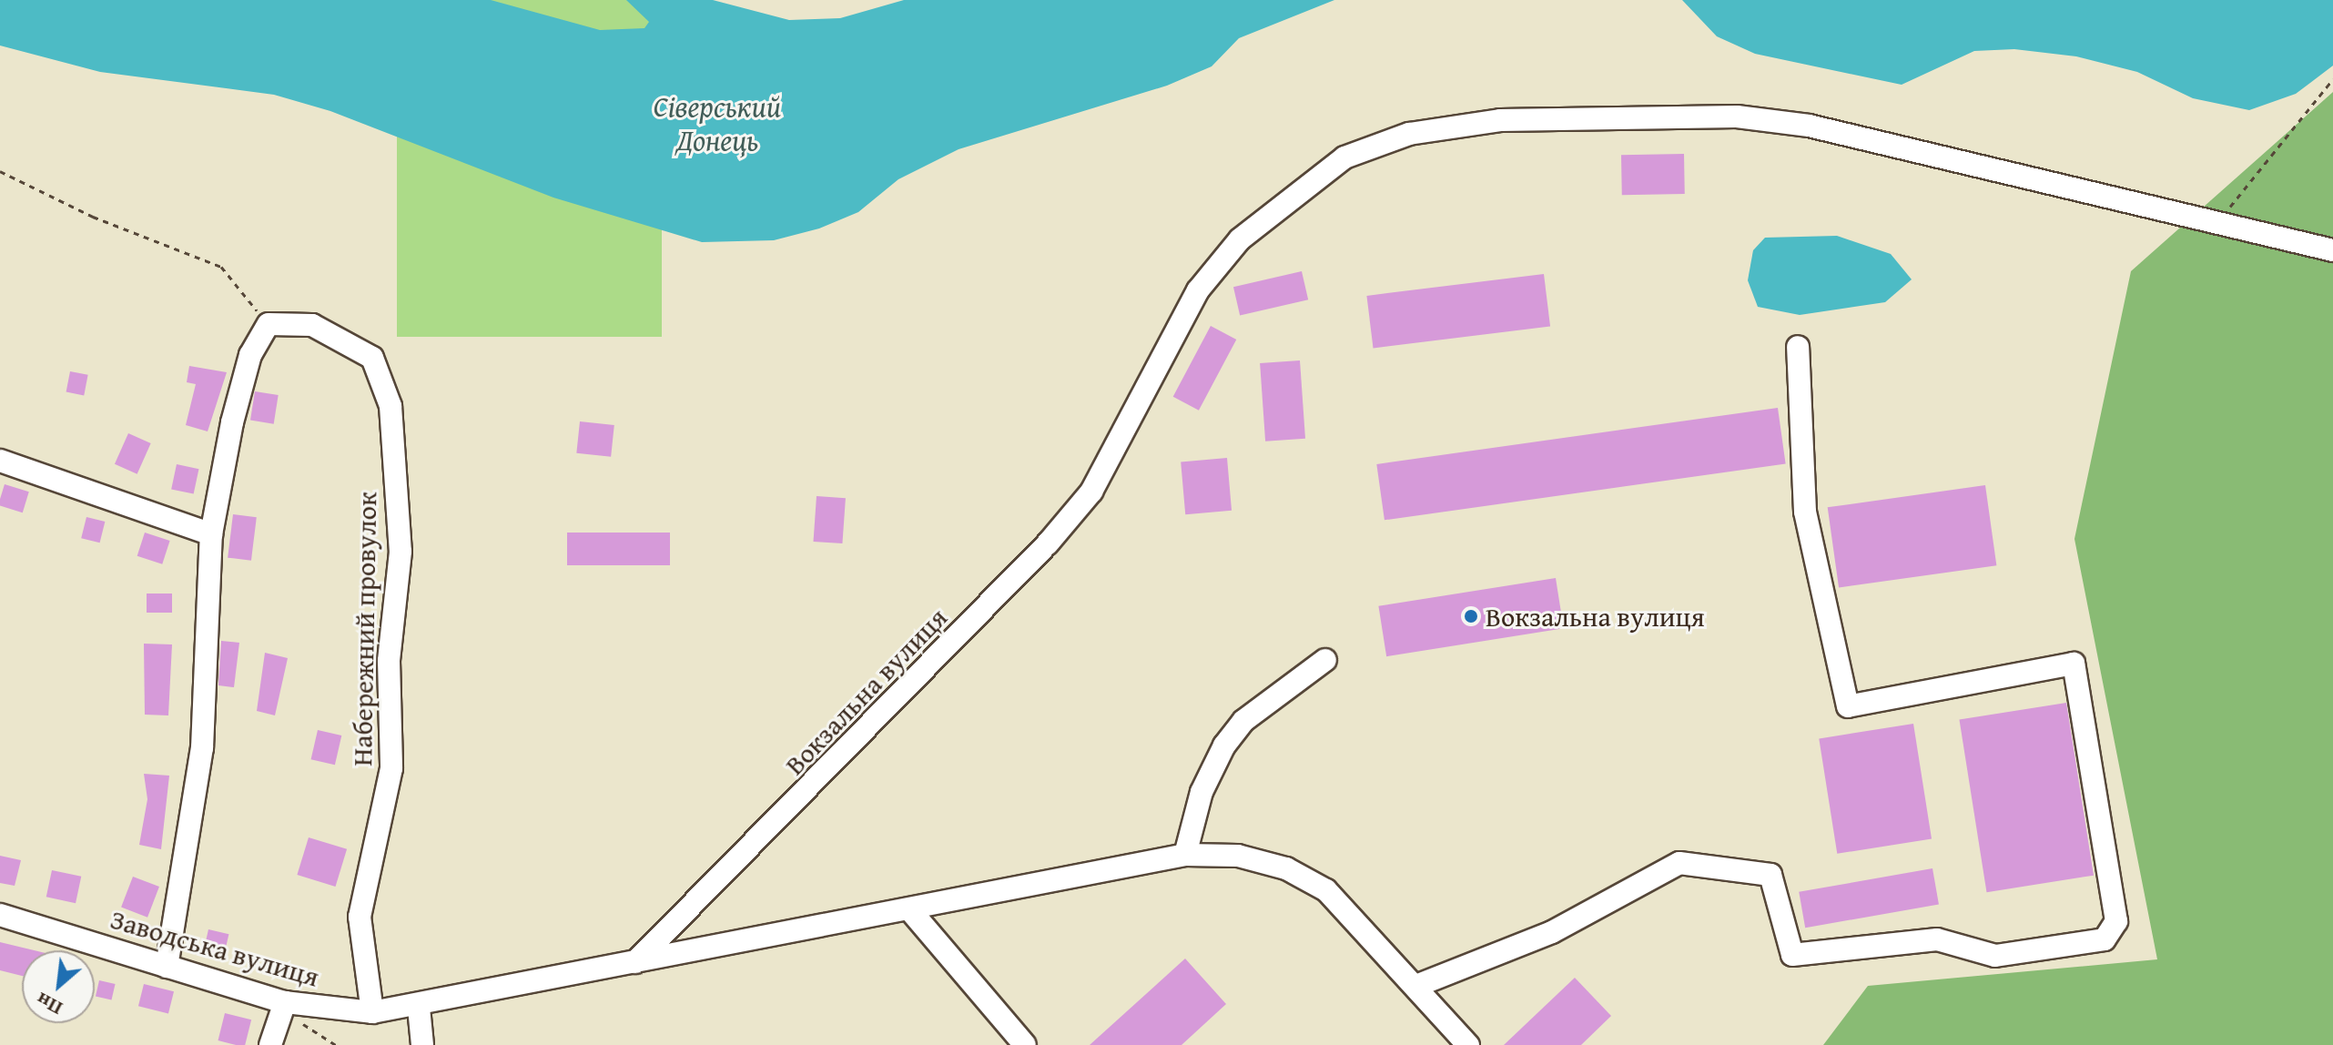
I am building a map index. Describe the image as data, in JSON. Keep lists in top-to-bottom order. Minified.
{"streets":{"street":["Набережний провулок","Вокзальна вулиця","Заводська вулиця"]},"crossings":[["Набережний провулок","Заводська вулиця"]],"water":["Сіверський Донець"],"places":["Вокзальна вулиця"],"north":"bottom left"}
